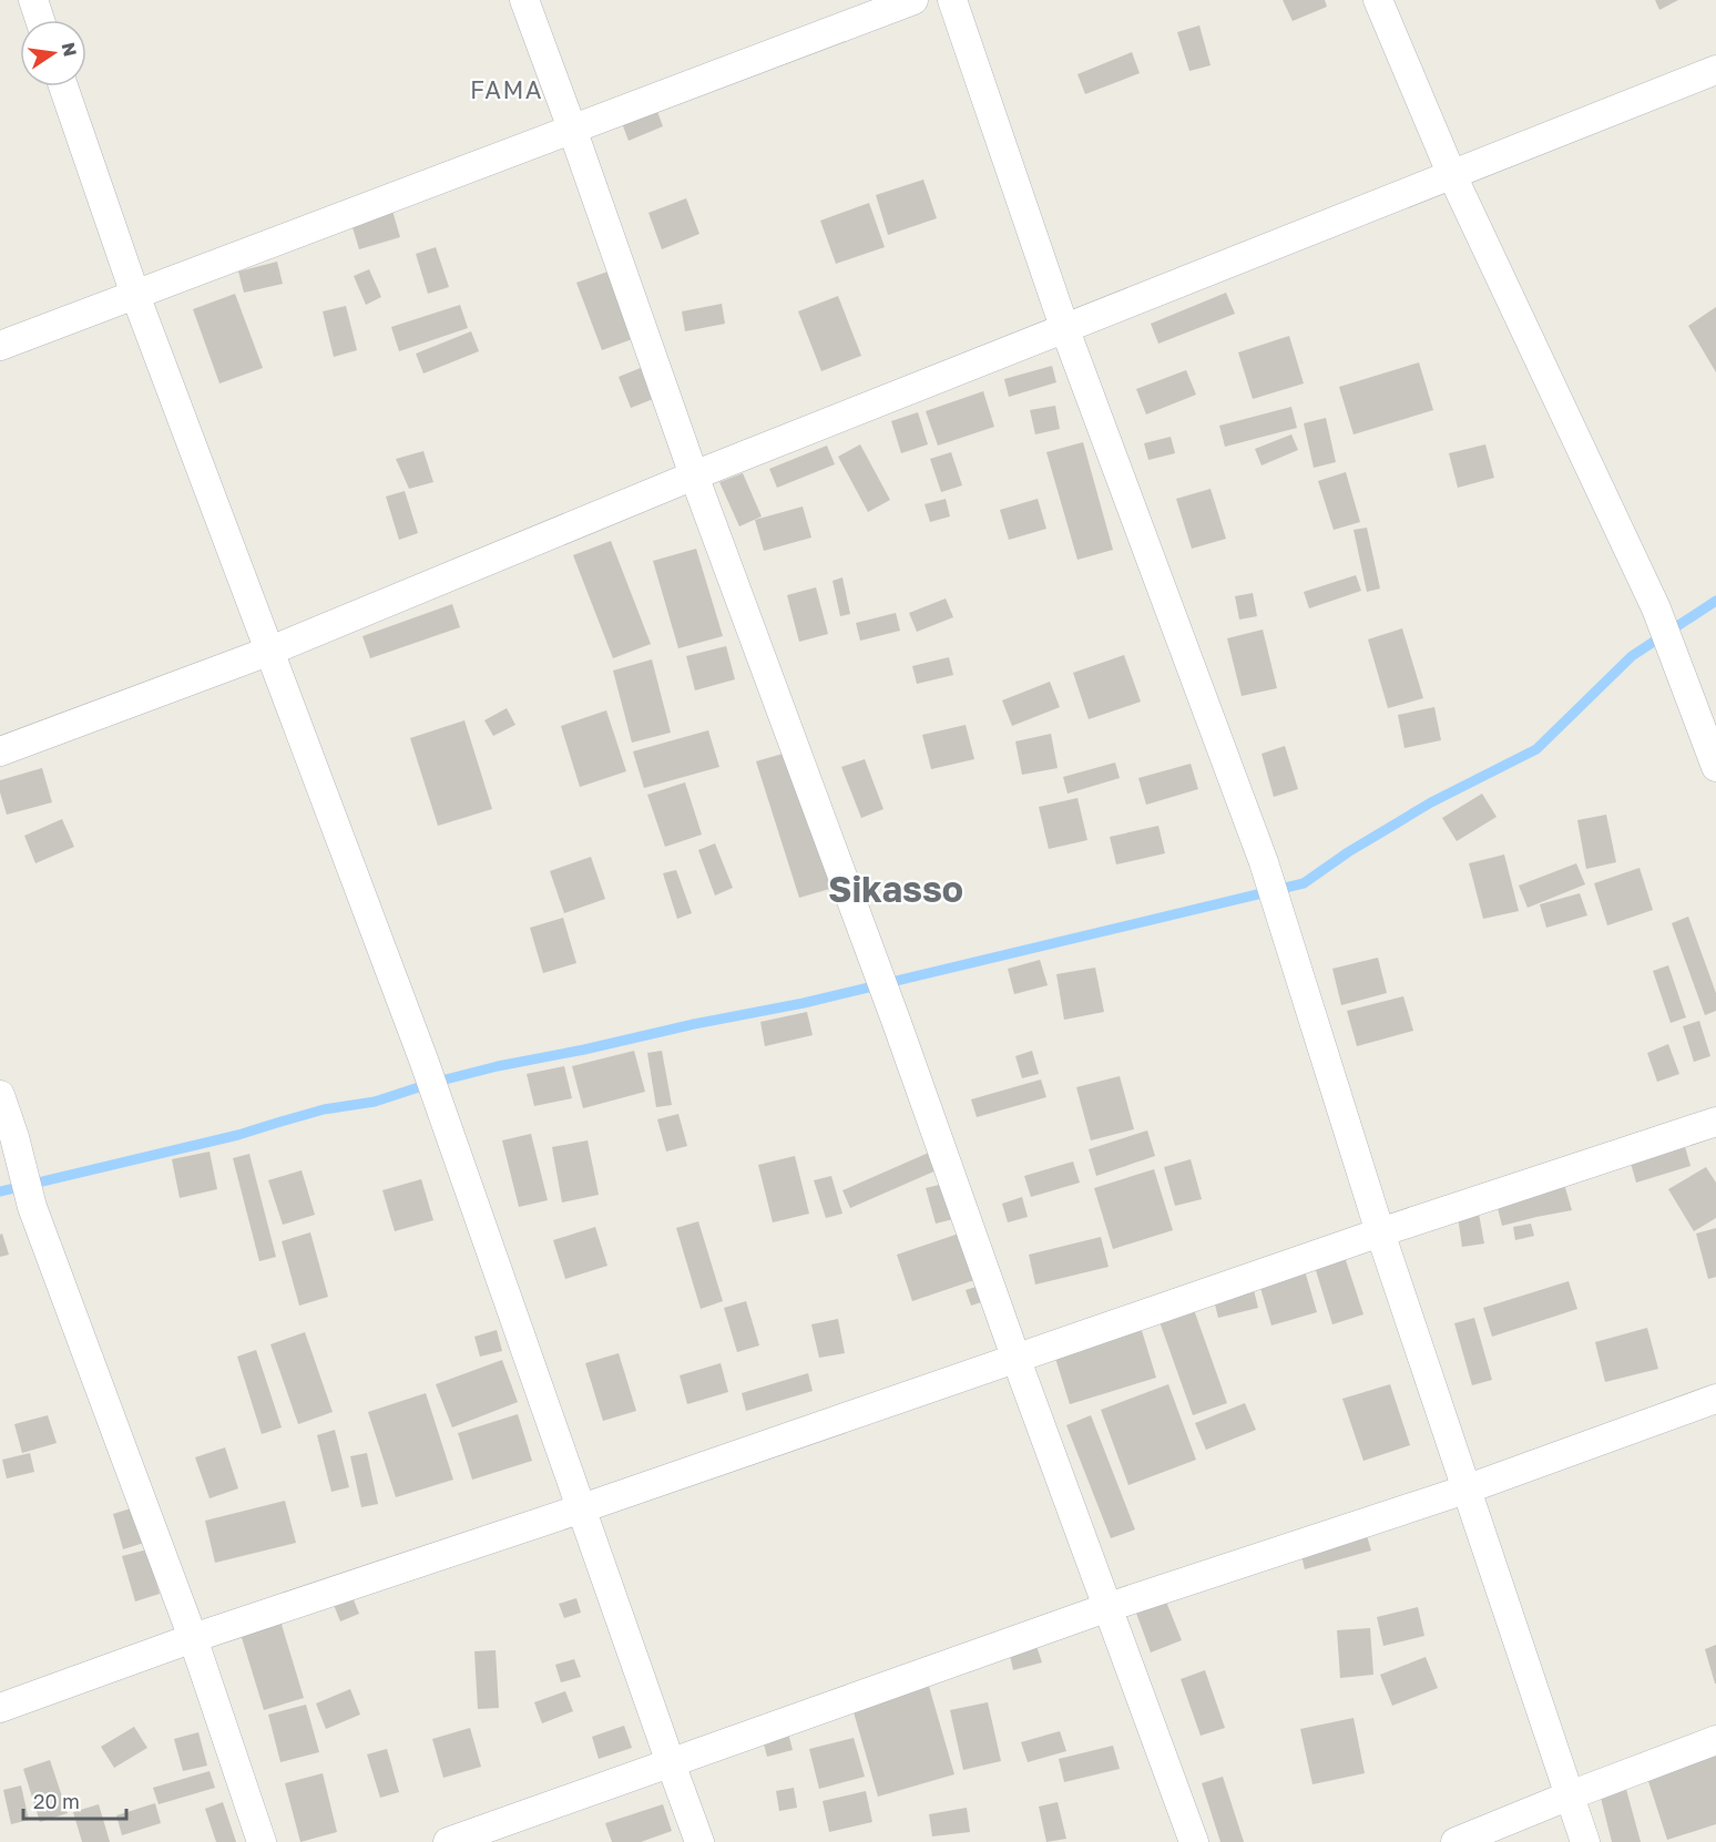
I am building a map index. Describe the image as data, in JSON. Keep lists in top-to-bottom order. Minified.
{"districts":["FAMA","Sikasso"],"scale_bar":"20 m","north":"right"}
